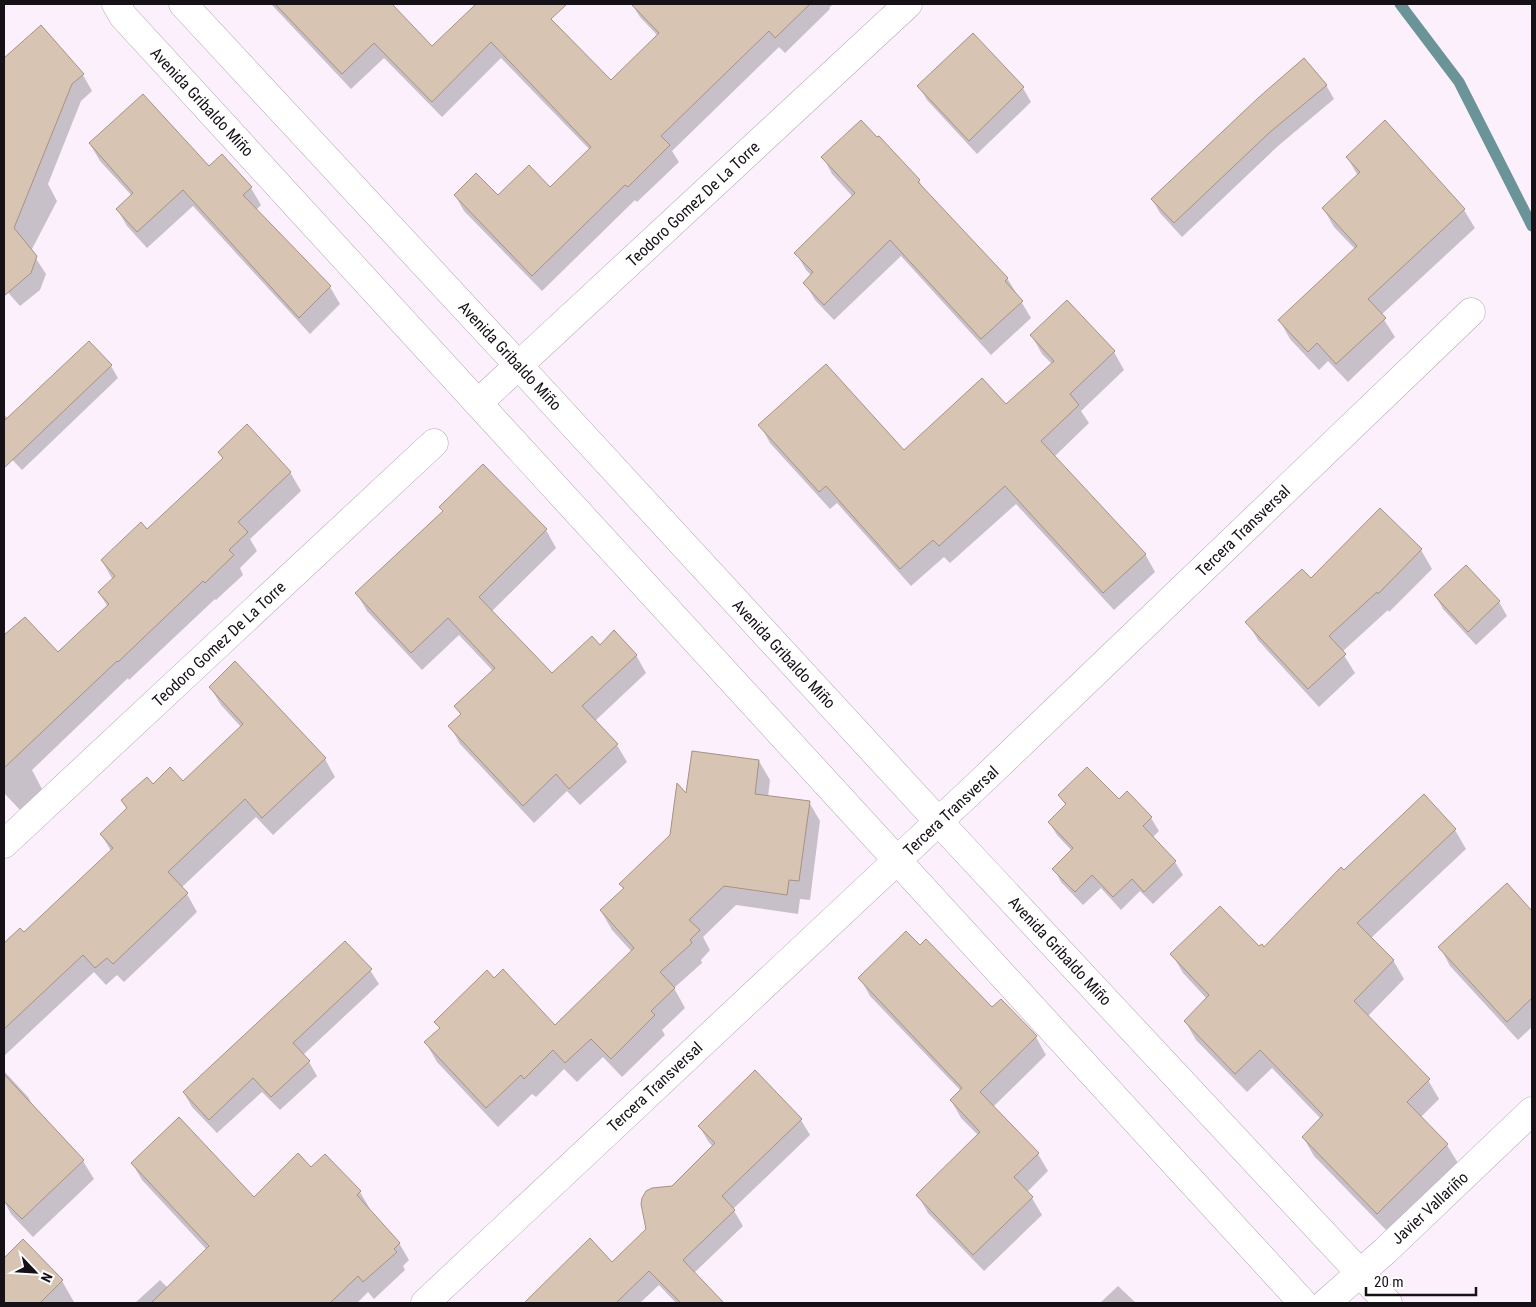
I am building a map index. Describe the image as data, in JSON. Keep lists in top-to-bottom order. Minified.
{"streets":{"street":["Avenida Gribaldo Miño","Teodoro Gomez De La Torre","Tercera Transversal","Javier Vallariño"]},"crossings":[["Avenida Gribaldo Miño","Teodoro Gomez De La Torre"],["Avenida Gribaldo Miño","Tercera Transversal"],["Avenida Gribaldo Miño","Javier Vallariño"]],"scale_bar":"20 m","north":"bottom right"}
